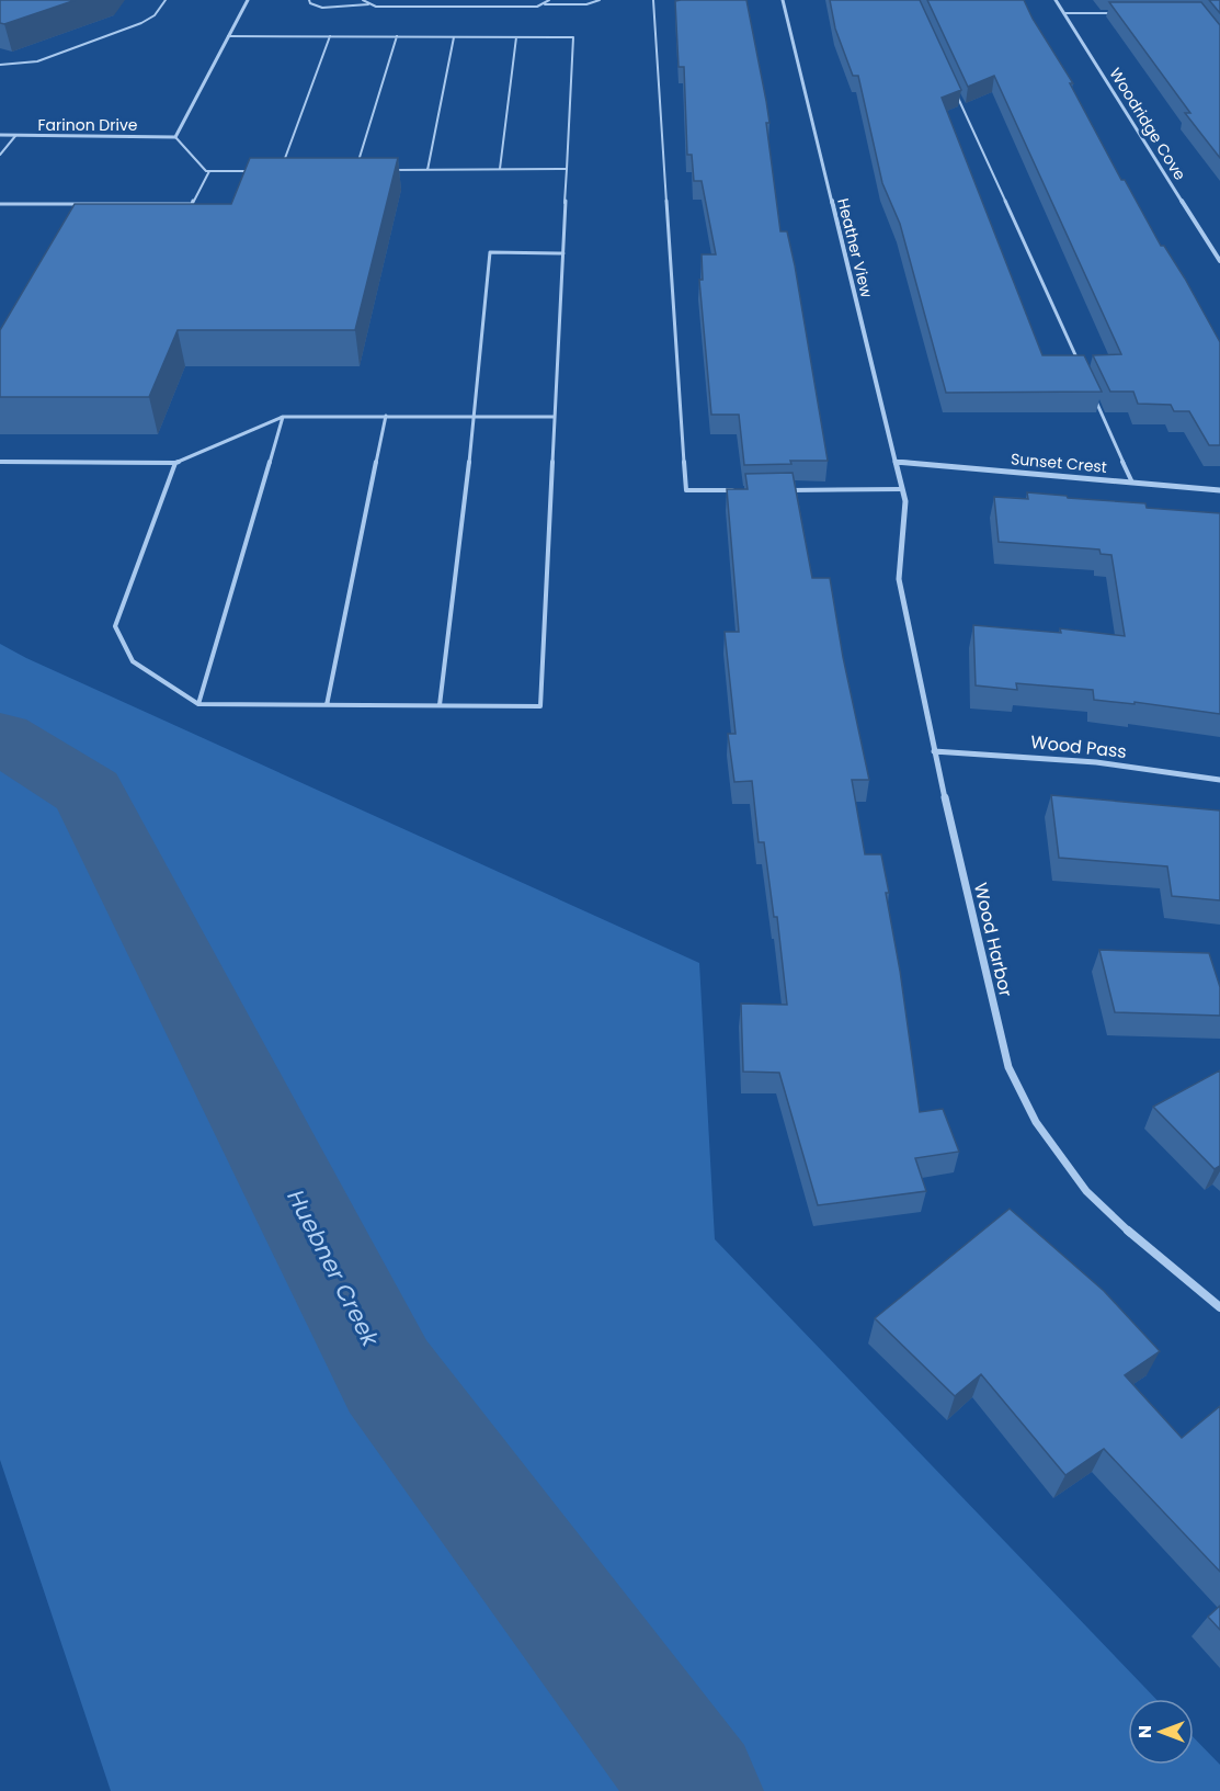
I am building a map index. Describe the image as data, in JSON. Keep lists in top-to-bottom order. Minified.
{"streets":{"street":["Woodridge Cove","Farinon Drive","Heather View","Sunset Crest","Wood Pass","Wood Harbor"]},"crossings":[["Heather View","Sunset Crest"],["Heather View","Wood Harbor"],["Wood Pass","Wood Harbor"]],"water":["Huebner Creek"],"north":"left"}
